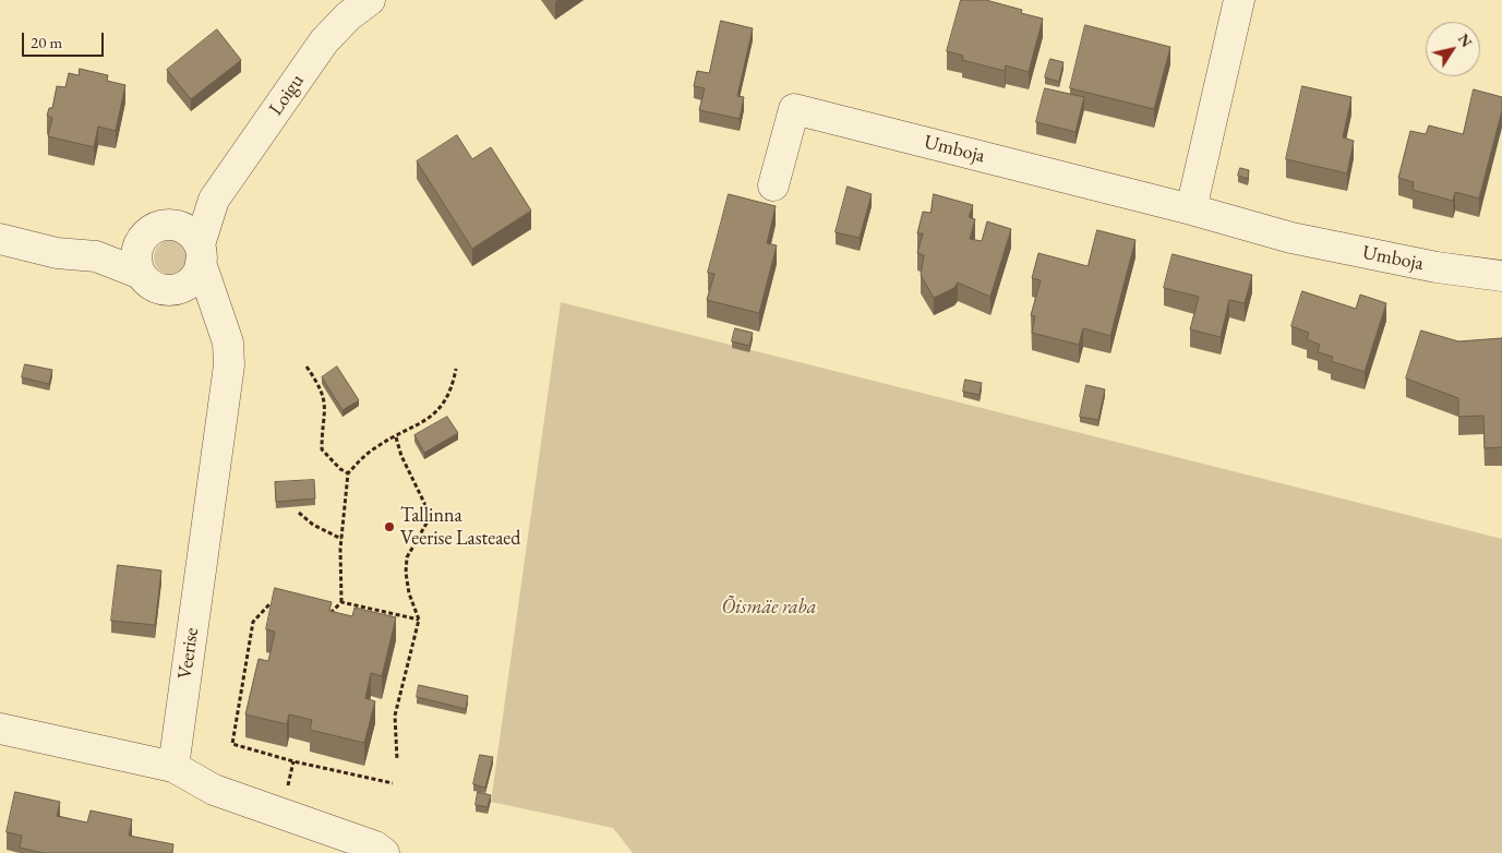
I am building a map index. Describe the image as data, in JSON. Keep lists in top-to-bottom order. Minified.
{"streets":{"street":["Loigu","Umboja","Veerise"]},"crossings":[["Loigu","Veerise"]],"parks":["Õismäe raba"],"places":["Tallinna Veerise Lasteaed"],"scale_bar":"20 m","north":"top right"}
